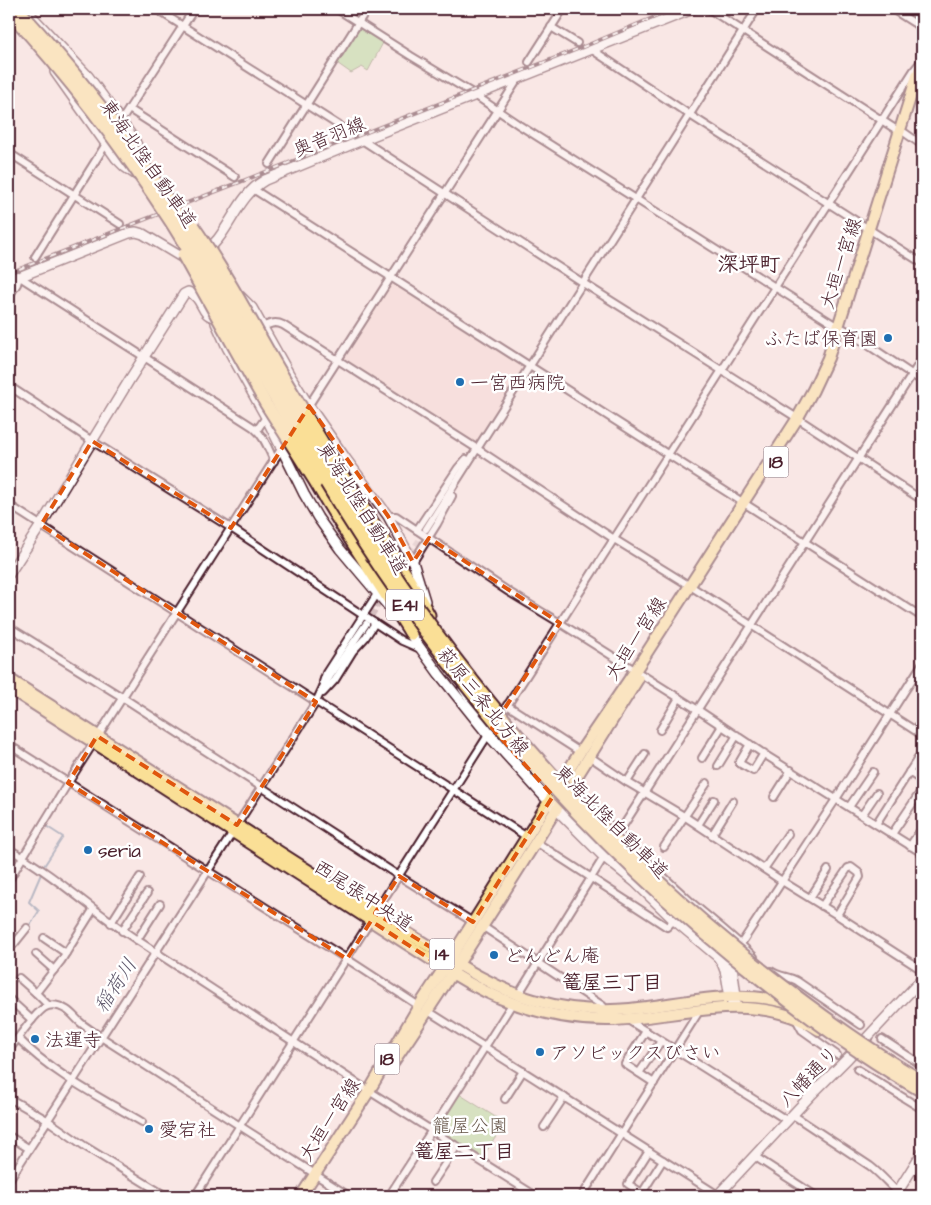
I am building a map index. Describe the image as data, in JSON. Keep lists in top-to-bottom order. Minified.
{"streets":{"highway":["東海北陸自動車道","E41"],"main road":["奥音羽線","大垣一宮線","18","萩原三条北方線","西尾張中央道","14","八幡通り"]},"crossings":[["奥音羽線","萩原三条北方線"],["大垣一宮線","萩原三条北方線"],["大垣一宮線","西尾張中央道"],["萩原三条北方線","西尾張中央道"],["西尾張中央道","八幡通り"]],"districts":["深坪町","篭屋三丁目","篭屋二丁目"],"water":["稲荷川"],"parks":["籠屋公園"],"places":["ふたば保育園","一宮西病院","seria","どんどん庵","法運寺","アソビックスびさい","愛宕社"]}
